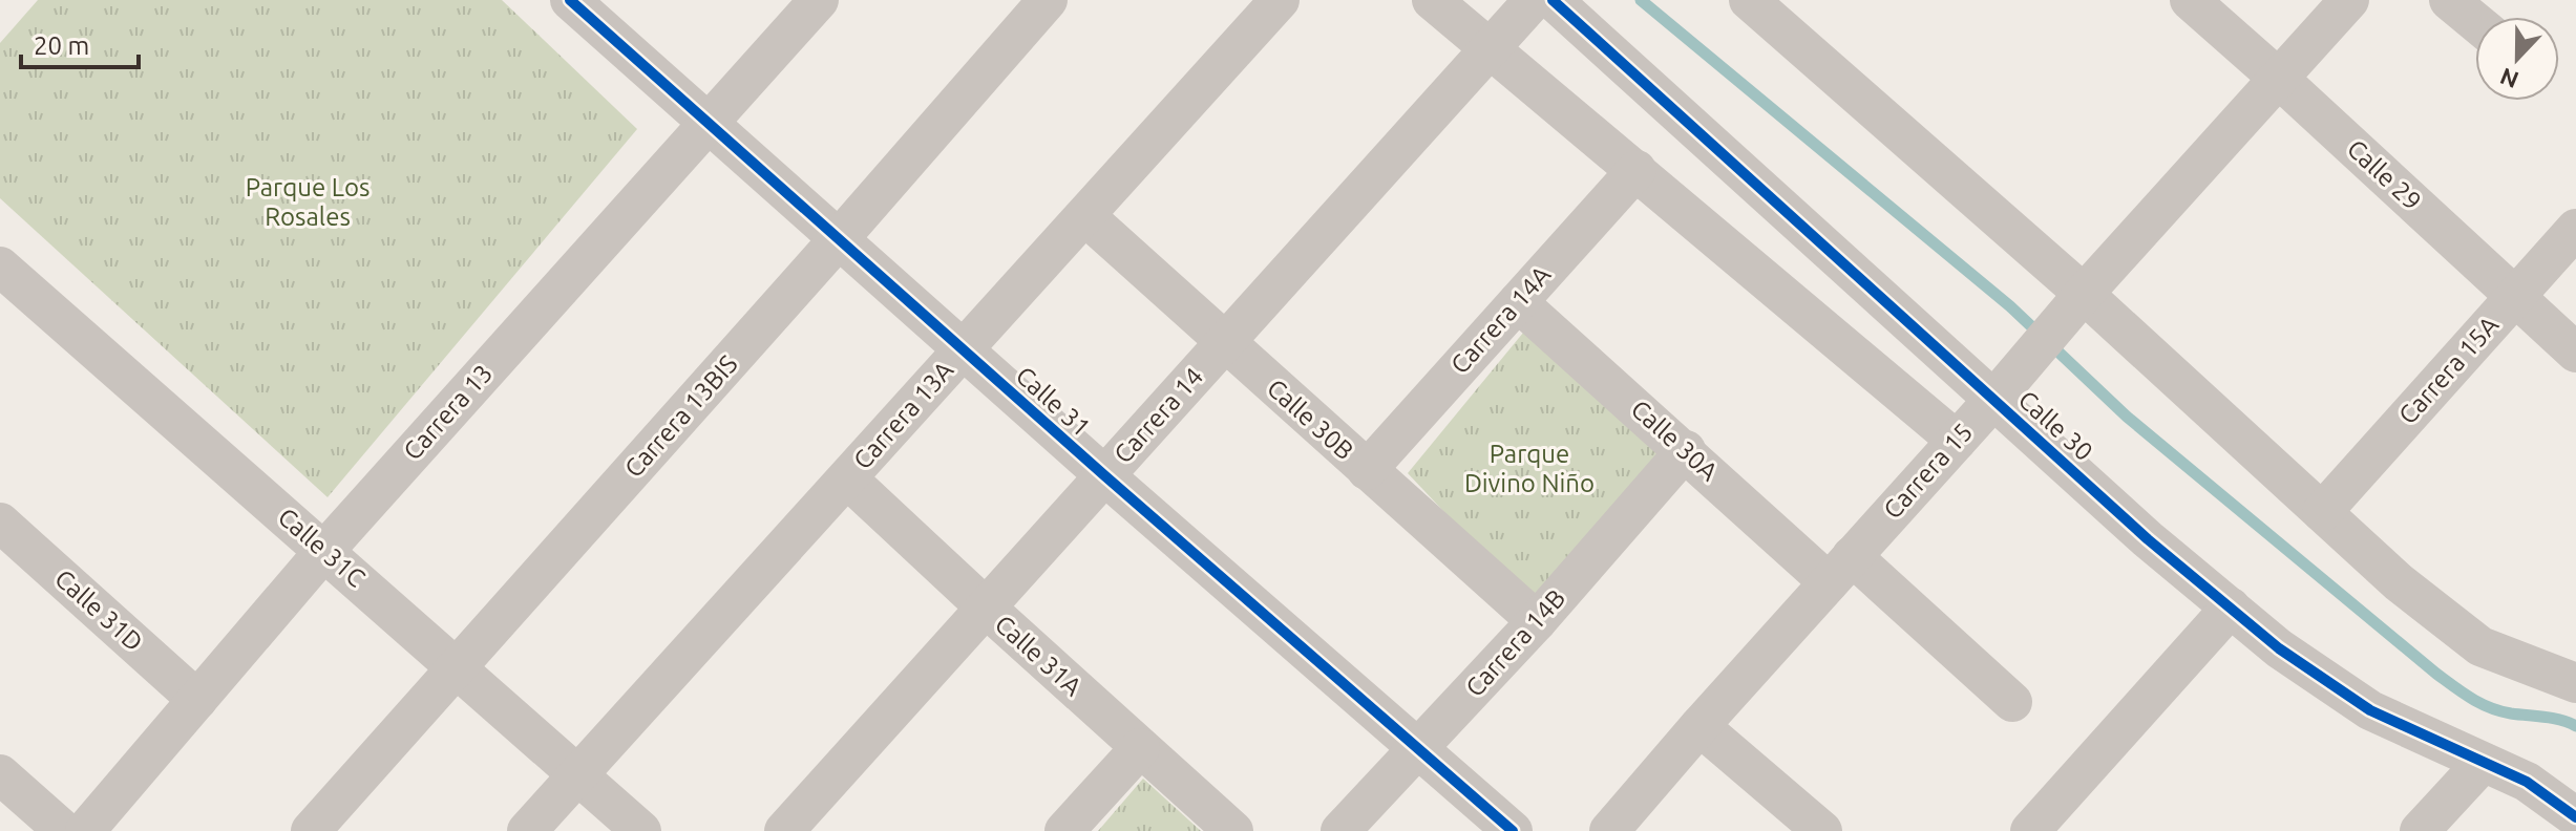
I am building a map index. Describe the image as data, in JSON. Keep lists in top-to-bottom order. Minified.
{"streets":{"street":["Calle 29","Carrera 14A","Carrera 15A","Calle 31","Carrera 13","Carrera 13A","Carrera 14","Carrera 13BIS","Calle 30B","Calle 30","Calle 30A","Carrera 15","Calle 31C","Calle 31D","Carrera 14B","Calle 31A"]},"crossings":[["Calle 29","Carrera 15A"],["Calle 29","Carrera 15"],["Carrera 14A","Calle 30B"],["Carrera 14A","Calle 30A"],["Calle 31","Carrera 13"],["Calle 31","Carrera 13A"],["Calle 31","Carrera 14"],["Calle 31","Carrera 13BIS"],["Calle 31","Carrera 14B"],["Carrera 13","Calle 31C"],["Carrera 13","Calle 31D"],["Carrera 13A","Calle 30B"],["Carrera 13A","Calle 31C"],["Carrera 13A","Calle 31A"],["Carrera 14","Calle 30B"],["Carrera 14","Calle 31A"],["Carrera 13BIS","Calle 31C"],["Calle 30B","Carrera 14B"],["Calle 30","Carrera 15"],["Calle 30A","Carrera 15"],["Calle 30A","Carrera 14B"]],"parks":["Parque Los Rosales","Parque Divino Niño"],"scale_bar":"20 m","north":"bottom"}
